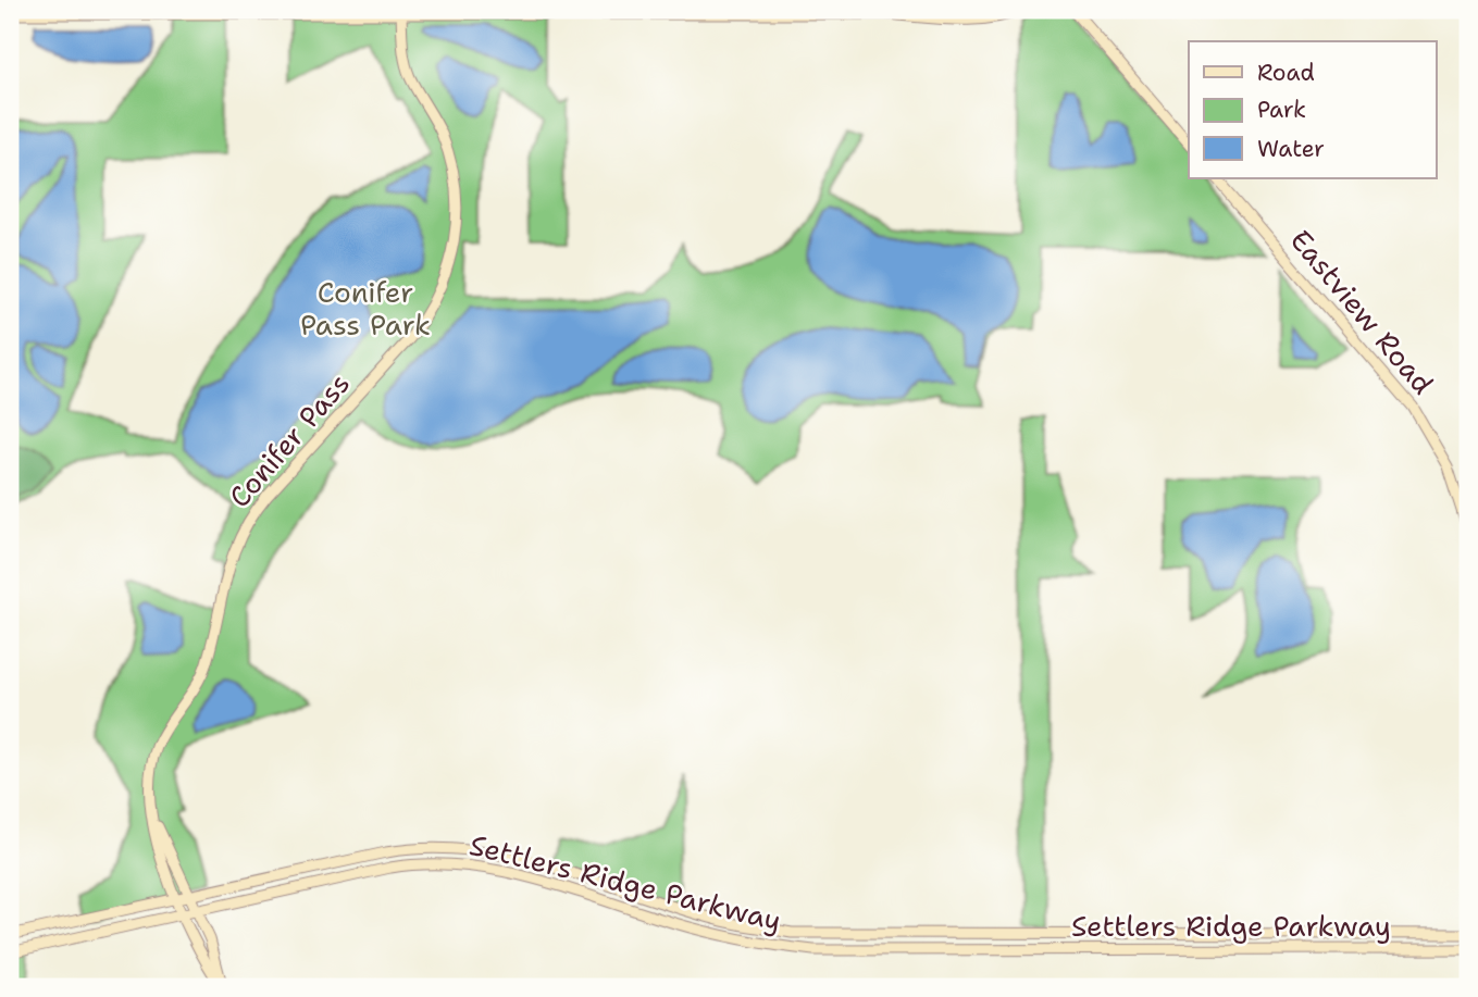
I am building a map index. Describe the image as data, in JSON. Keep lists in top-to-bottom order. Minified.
{"streets":{"street":["Eastview Road","Conifer Pass","Settlers Ridge Parkway"]},"crossings":[["Conifer Pass","Settlers Ridge Parkway"]],"parks":["Conifer Pass Park"],"legend":["Road","Park","Water"]}
